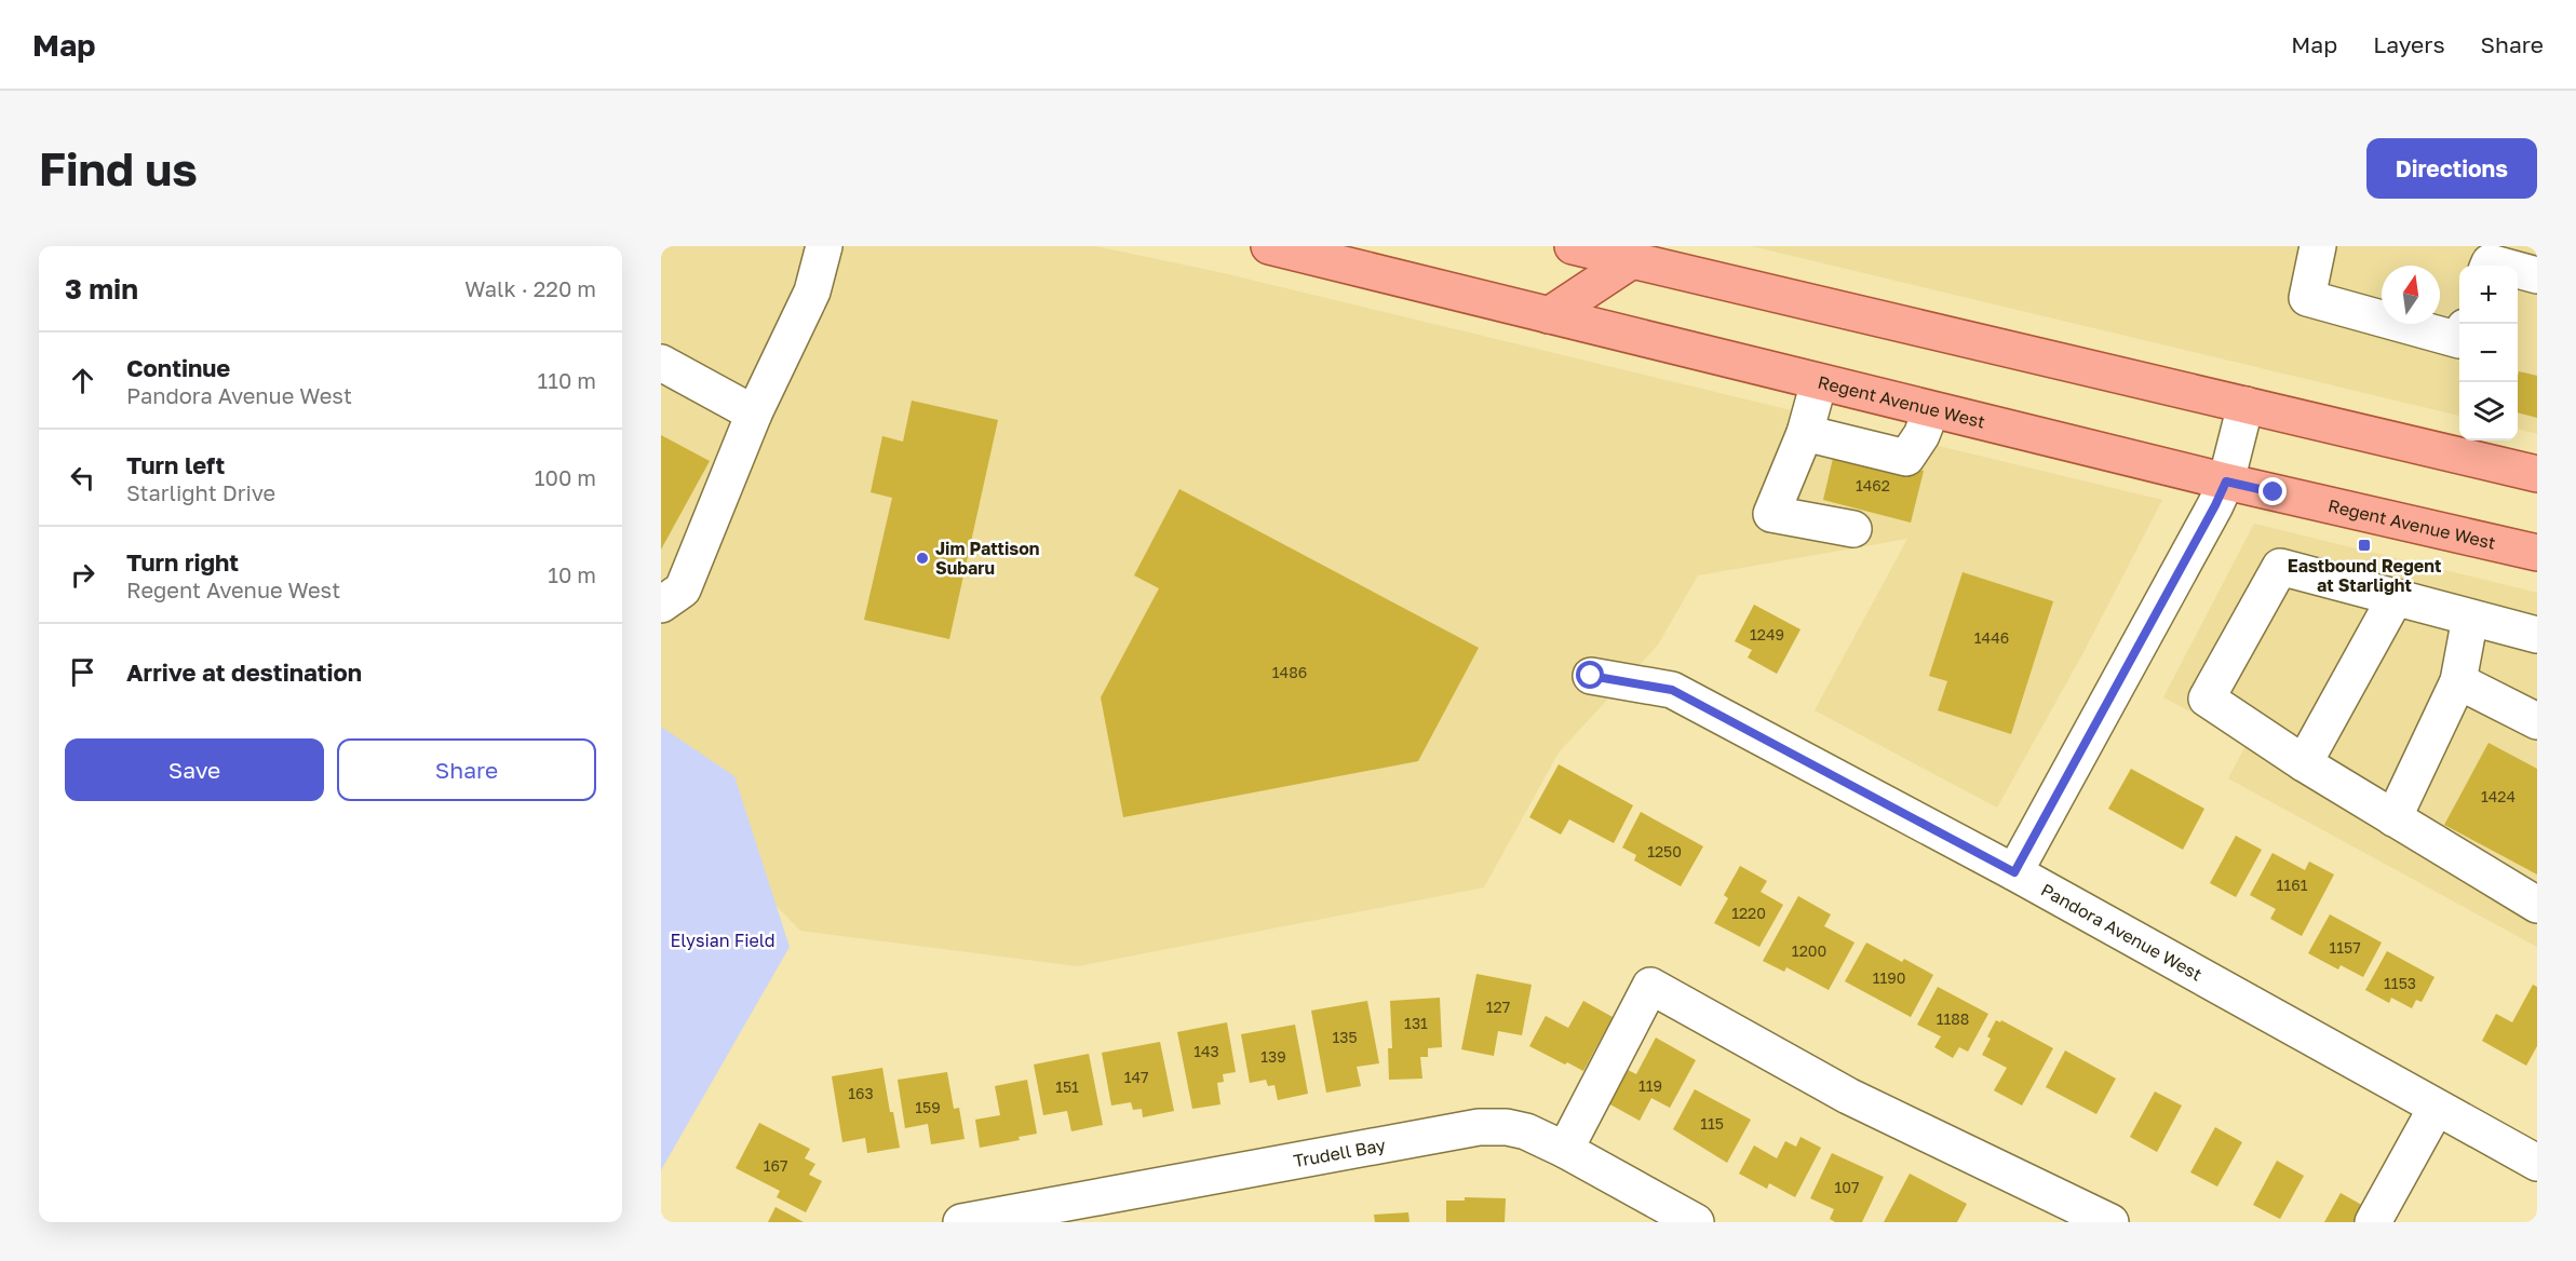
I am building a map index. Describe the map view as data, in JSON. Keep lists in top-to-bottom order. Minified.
{"streets":{"main road":["Regent Avenue West"],"street":["Pandora Avenue West","Trudell Bay"]},"parks":["Elysian Field"],"places":{"transit":["Eastbound Regent at Starlight"],"other":["Jim Pattison Subaru"]},"house_numbers":["1462","1249","1446","1486","1424","1250","1161","1220","1157","1200","1190","1153","127","1188","131","135","143","139","147","119","151","163","159","115","167","107"],"north":"top","page":{"header":"Map","nav":["Map","Layers","Share"],"buttons":["Directions",["Save","Share"]],"title":"Find us","heading":["3 min","Walk · 220 m"],"map_buttons":["+","−"],"list":[["Continue","Pandora Avenue West","110 m"],["Turn left","Starlight Drive","100 m"],["Turn right","Regent Avenue West","10 m"],"Arrive at destination"]}}
